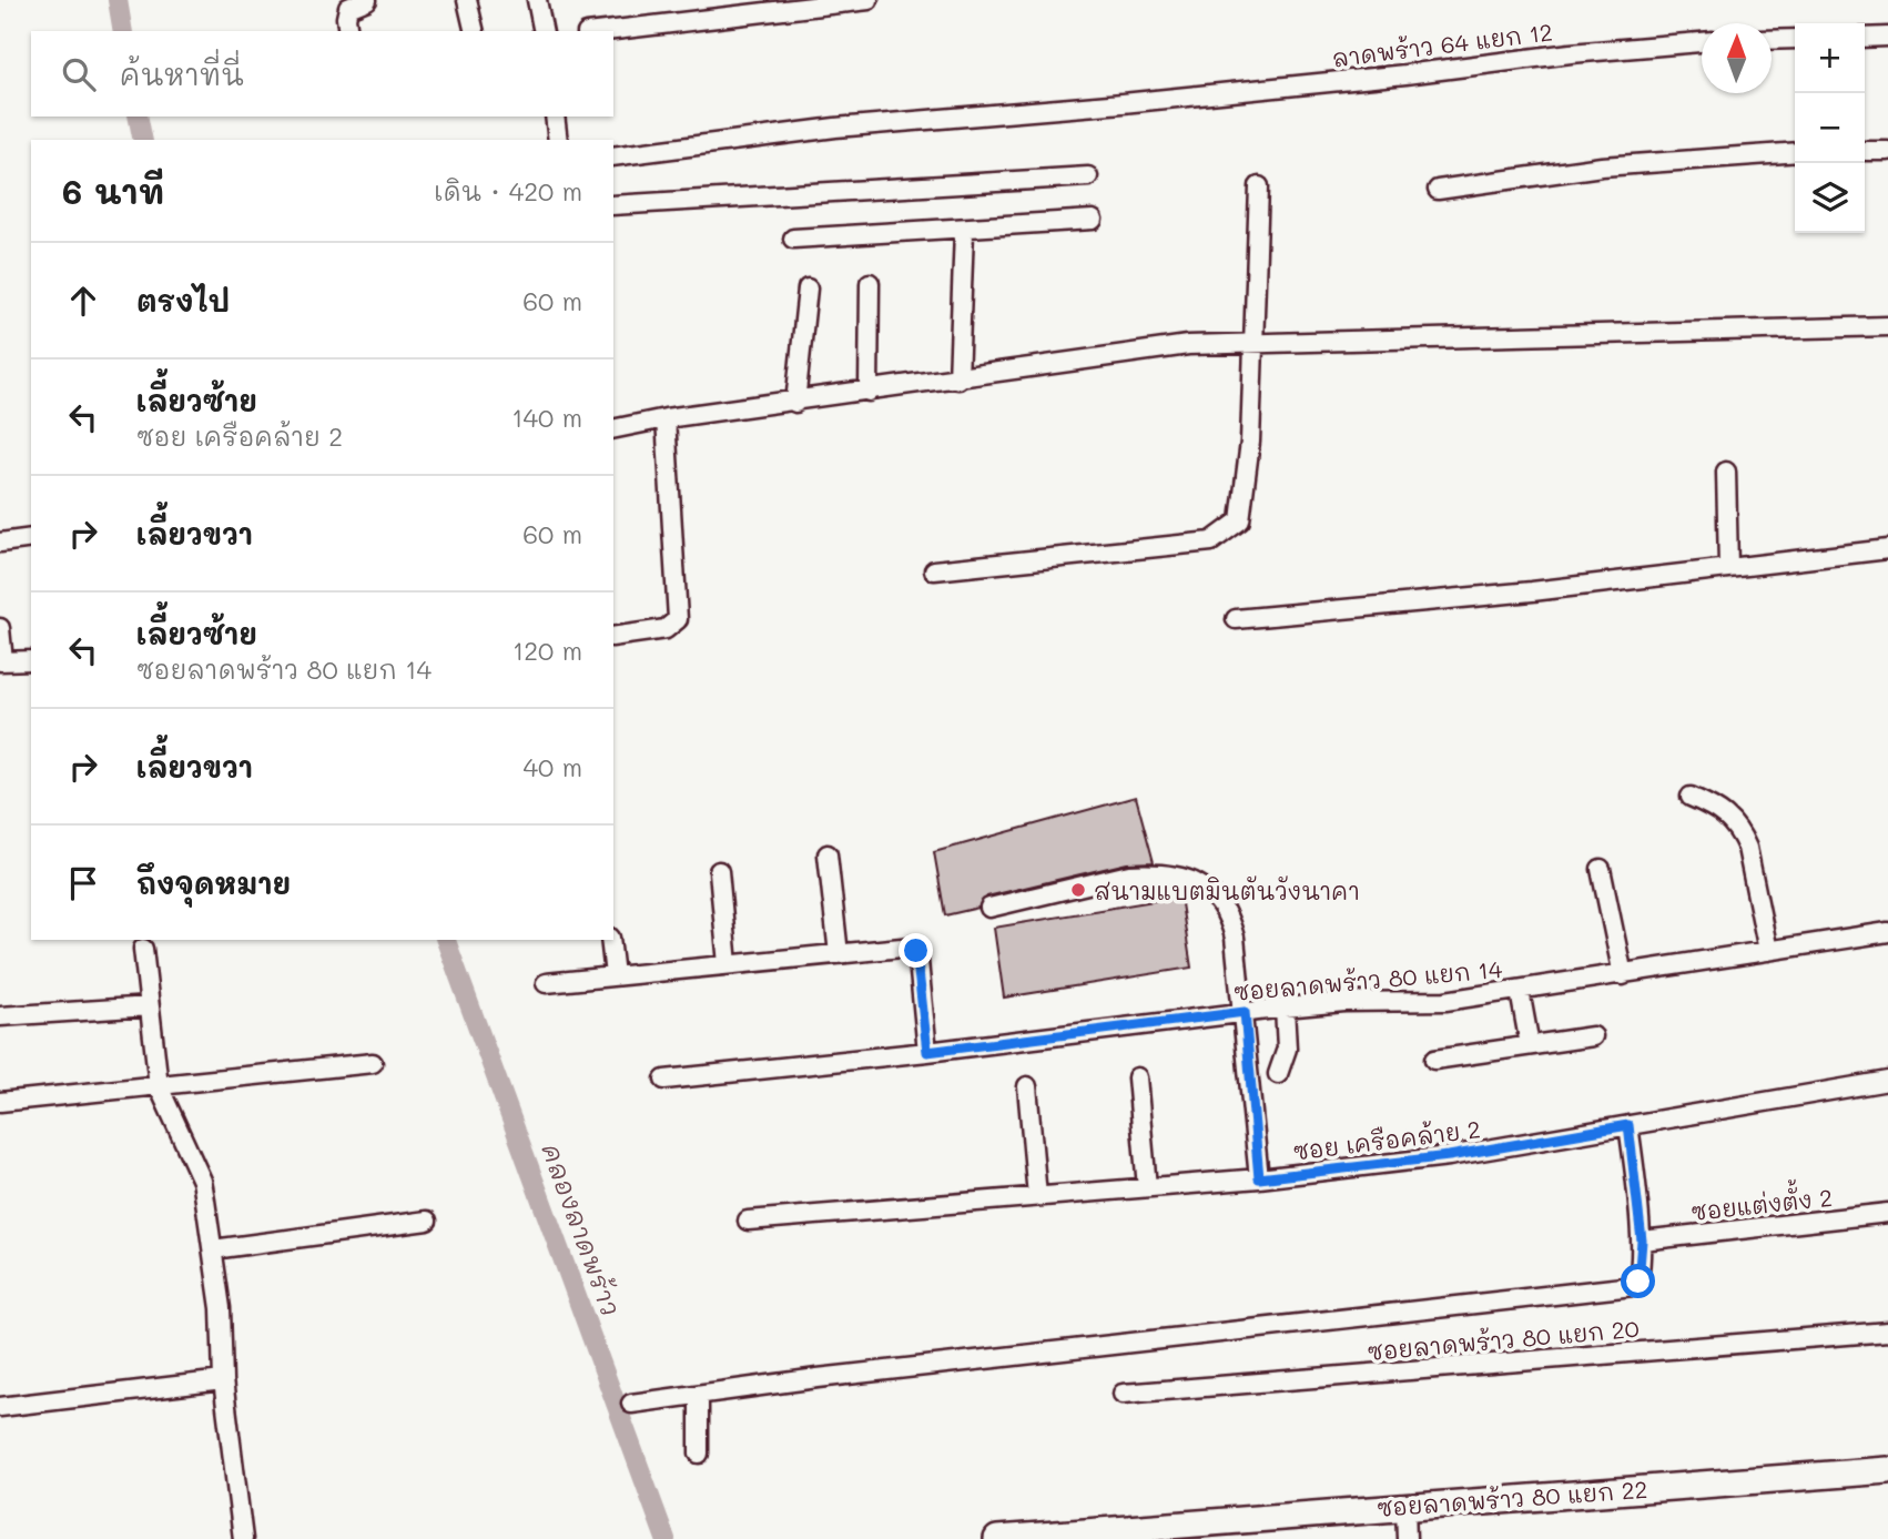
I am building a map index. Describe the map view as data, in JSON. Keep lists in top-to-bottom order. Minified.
{"streets":{"street":["ลาดพร้าว 64 แยก 12","ซอยลาดพร้าว 80 แยก 14","ซอย เครือคล้าย 2","ซอยแต่งตั้ง 2","ซอยลาดพร้าว 80 แยก 20","ซอยลาดพร้าว 80 แยก 22"]},"water":["คลองลาดพร้าว"],"places":["สนามแบตมินตันวังนาคา"],"north":"top","page":{"map_buttons":["+","−"],"search":"ค้นหาที่นี่","heading":["6 นาที","เดิน · 420 m"],"list":[["ตรงไป","60 m"],["เลี้ยวซ้าย","ซอย เครือคล้าย 2","140 m"],["เลี้ยวขวา","60 m"],["เลี้ยวซ้าย","ซอยลาดพร้าว 80 แยก 14","120 m"],["เลี้ยวขวา","40 m"],"ถึงจุดหมาย"]}}
